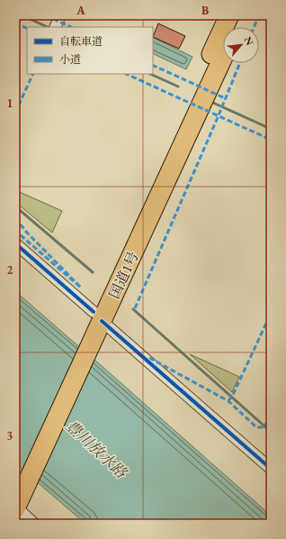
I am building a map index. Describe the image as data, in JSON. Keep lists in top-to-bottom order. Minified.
{"streets":{"highway":["国道1号"]},"water":["豊川放水路"],"legend":["自転車道","小道"],"north":"top right","grid":{"columns":["A","B"],"rows":["1","2","3"]}}
